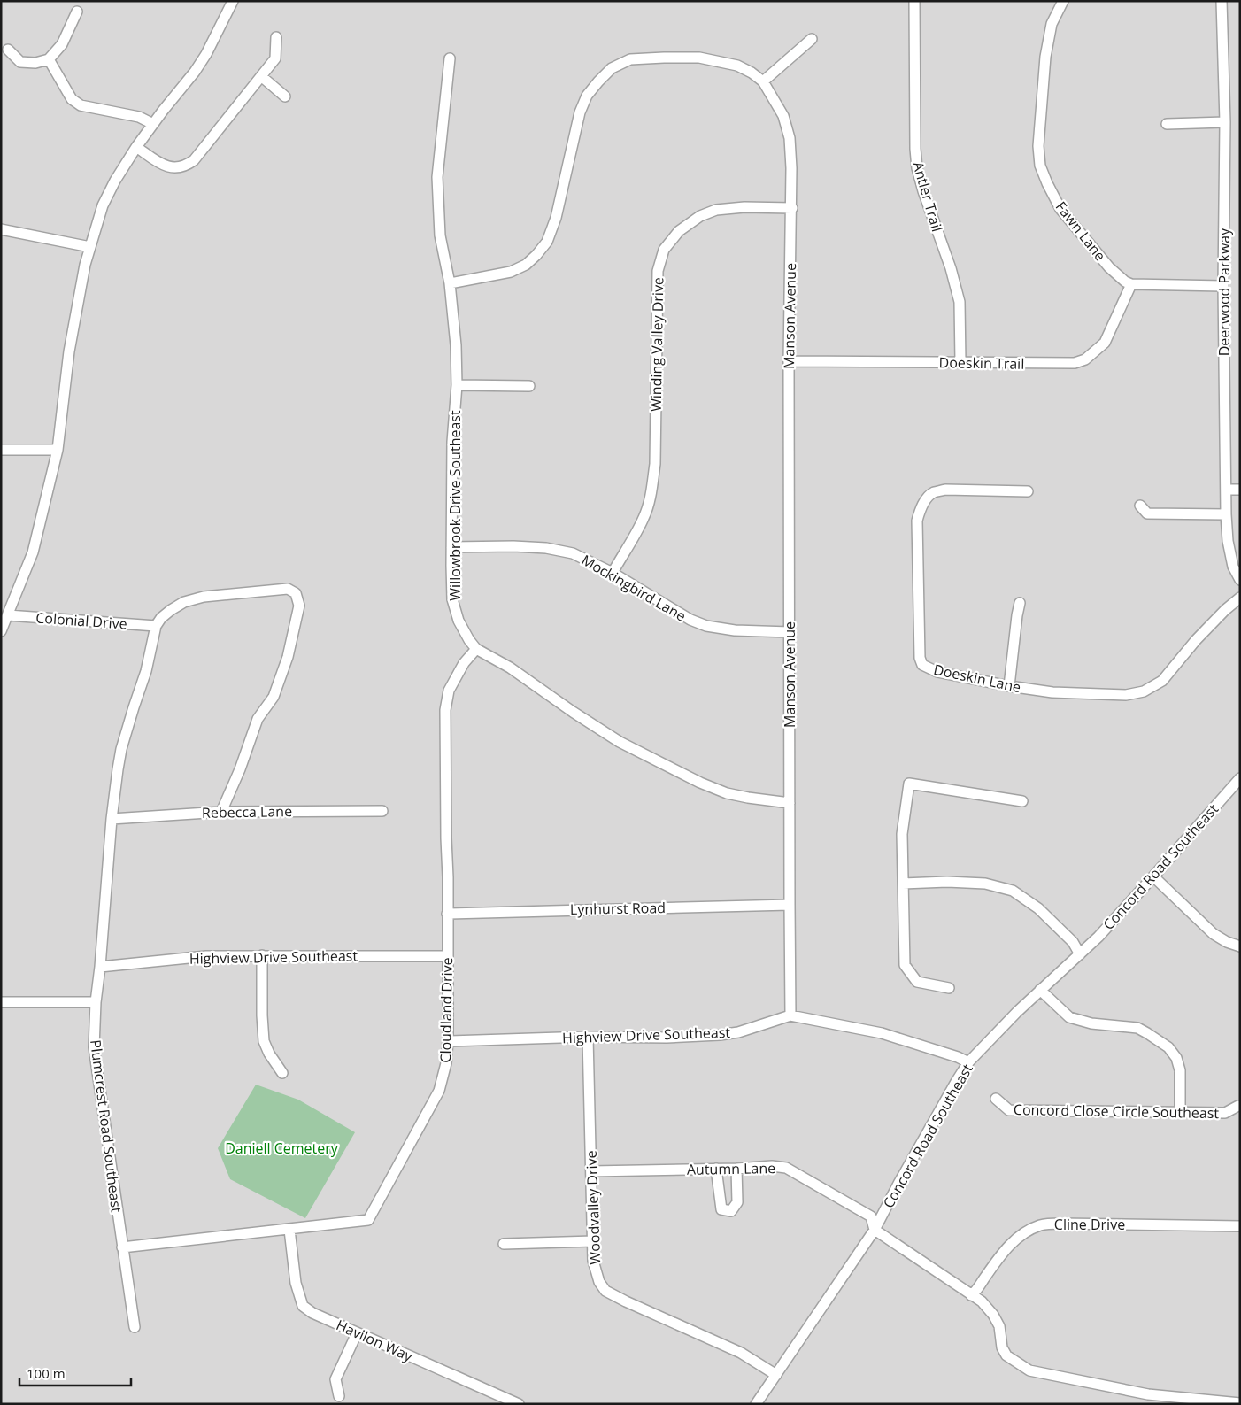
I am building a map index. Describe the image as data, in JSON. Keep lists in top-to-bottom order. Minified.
{"streets":{"street":["Antler Trail","Fawn Lane","Deerwood Parkway","Manson Avenue","Winding Valley Drive","Doeskin Trail","Willowbrook Drive Southeast","Mockingbird Lane","Colonial Drive","Doeskin Lane","Rebecca Lane","Concord Road Southeast","Lynhurst Road","Highview Drive Southeast","Cloudland Drive","Concord Close Circle Southeast","Plumcrest Road Southeast","Autumn Lane","Woodvalley Drive","Cline Drive","Havilon Way"]},"crossings":[["Antler Trail","Doeskin Trail"],["Fawn Lane","Doeskin Trail"],["Manson Avenue","Winding Valley Drive"],["Manson Avenue","Doeskin Trail"],["Manson Avenue","Willowbrook Drive Southeast"],["Manson Avenue","Mockingbird Lane"],["Manson Avenue","Lynhurst Road"],["Manson Avenue","Highview Drive Southeast"],["Winding Valley Drive","Mockingbird Lane"],["Willowbrook Drive Southeast","Mockingbird Lane"],["Willowbrook Drive Southeast","Cloudland Drive"],["Colonial Drive","Plumcrest Road Southeast"],["Rebecca Lane","Plumcrest Road Southeast"],["Concord Road Southeast","Highview Drive Southeast"],["Concord Road Southeast","Autumn Lane"],["Concord Road Southeast","Woodvalley Drive"],["Lynhurst Road","Cloudland Drive"],["Highview Drive Southeast","Cloudland Drive"],["Highview Drive Southeast","Plumcrest Road Southeast"],["Highview Drive Southeast","Woodvalley Drive"],["Cloudland Drive","Plumcrest Road Southeast"],["Cloudland Drive","Havilon Way"],["Autumn Lane","Woodvalley Drive"]],"parks":["Daniell Cemetery"],"scale_bar":"100 m"}
